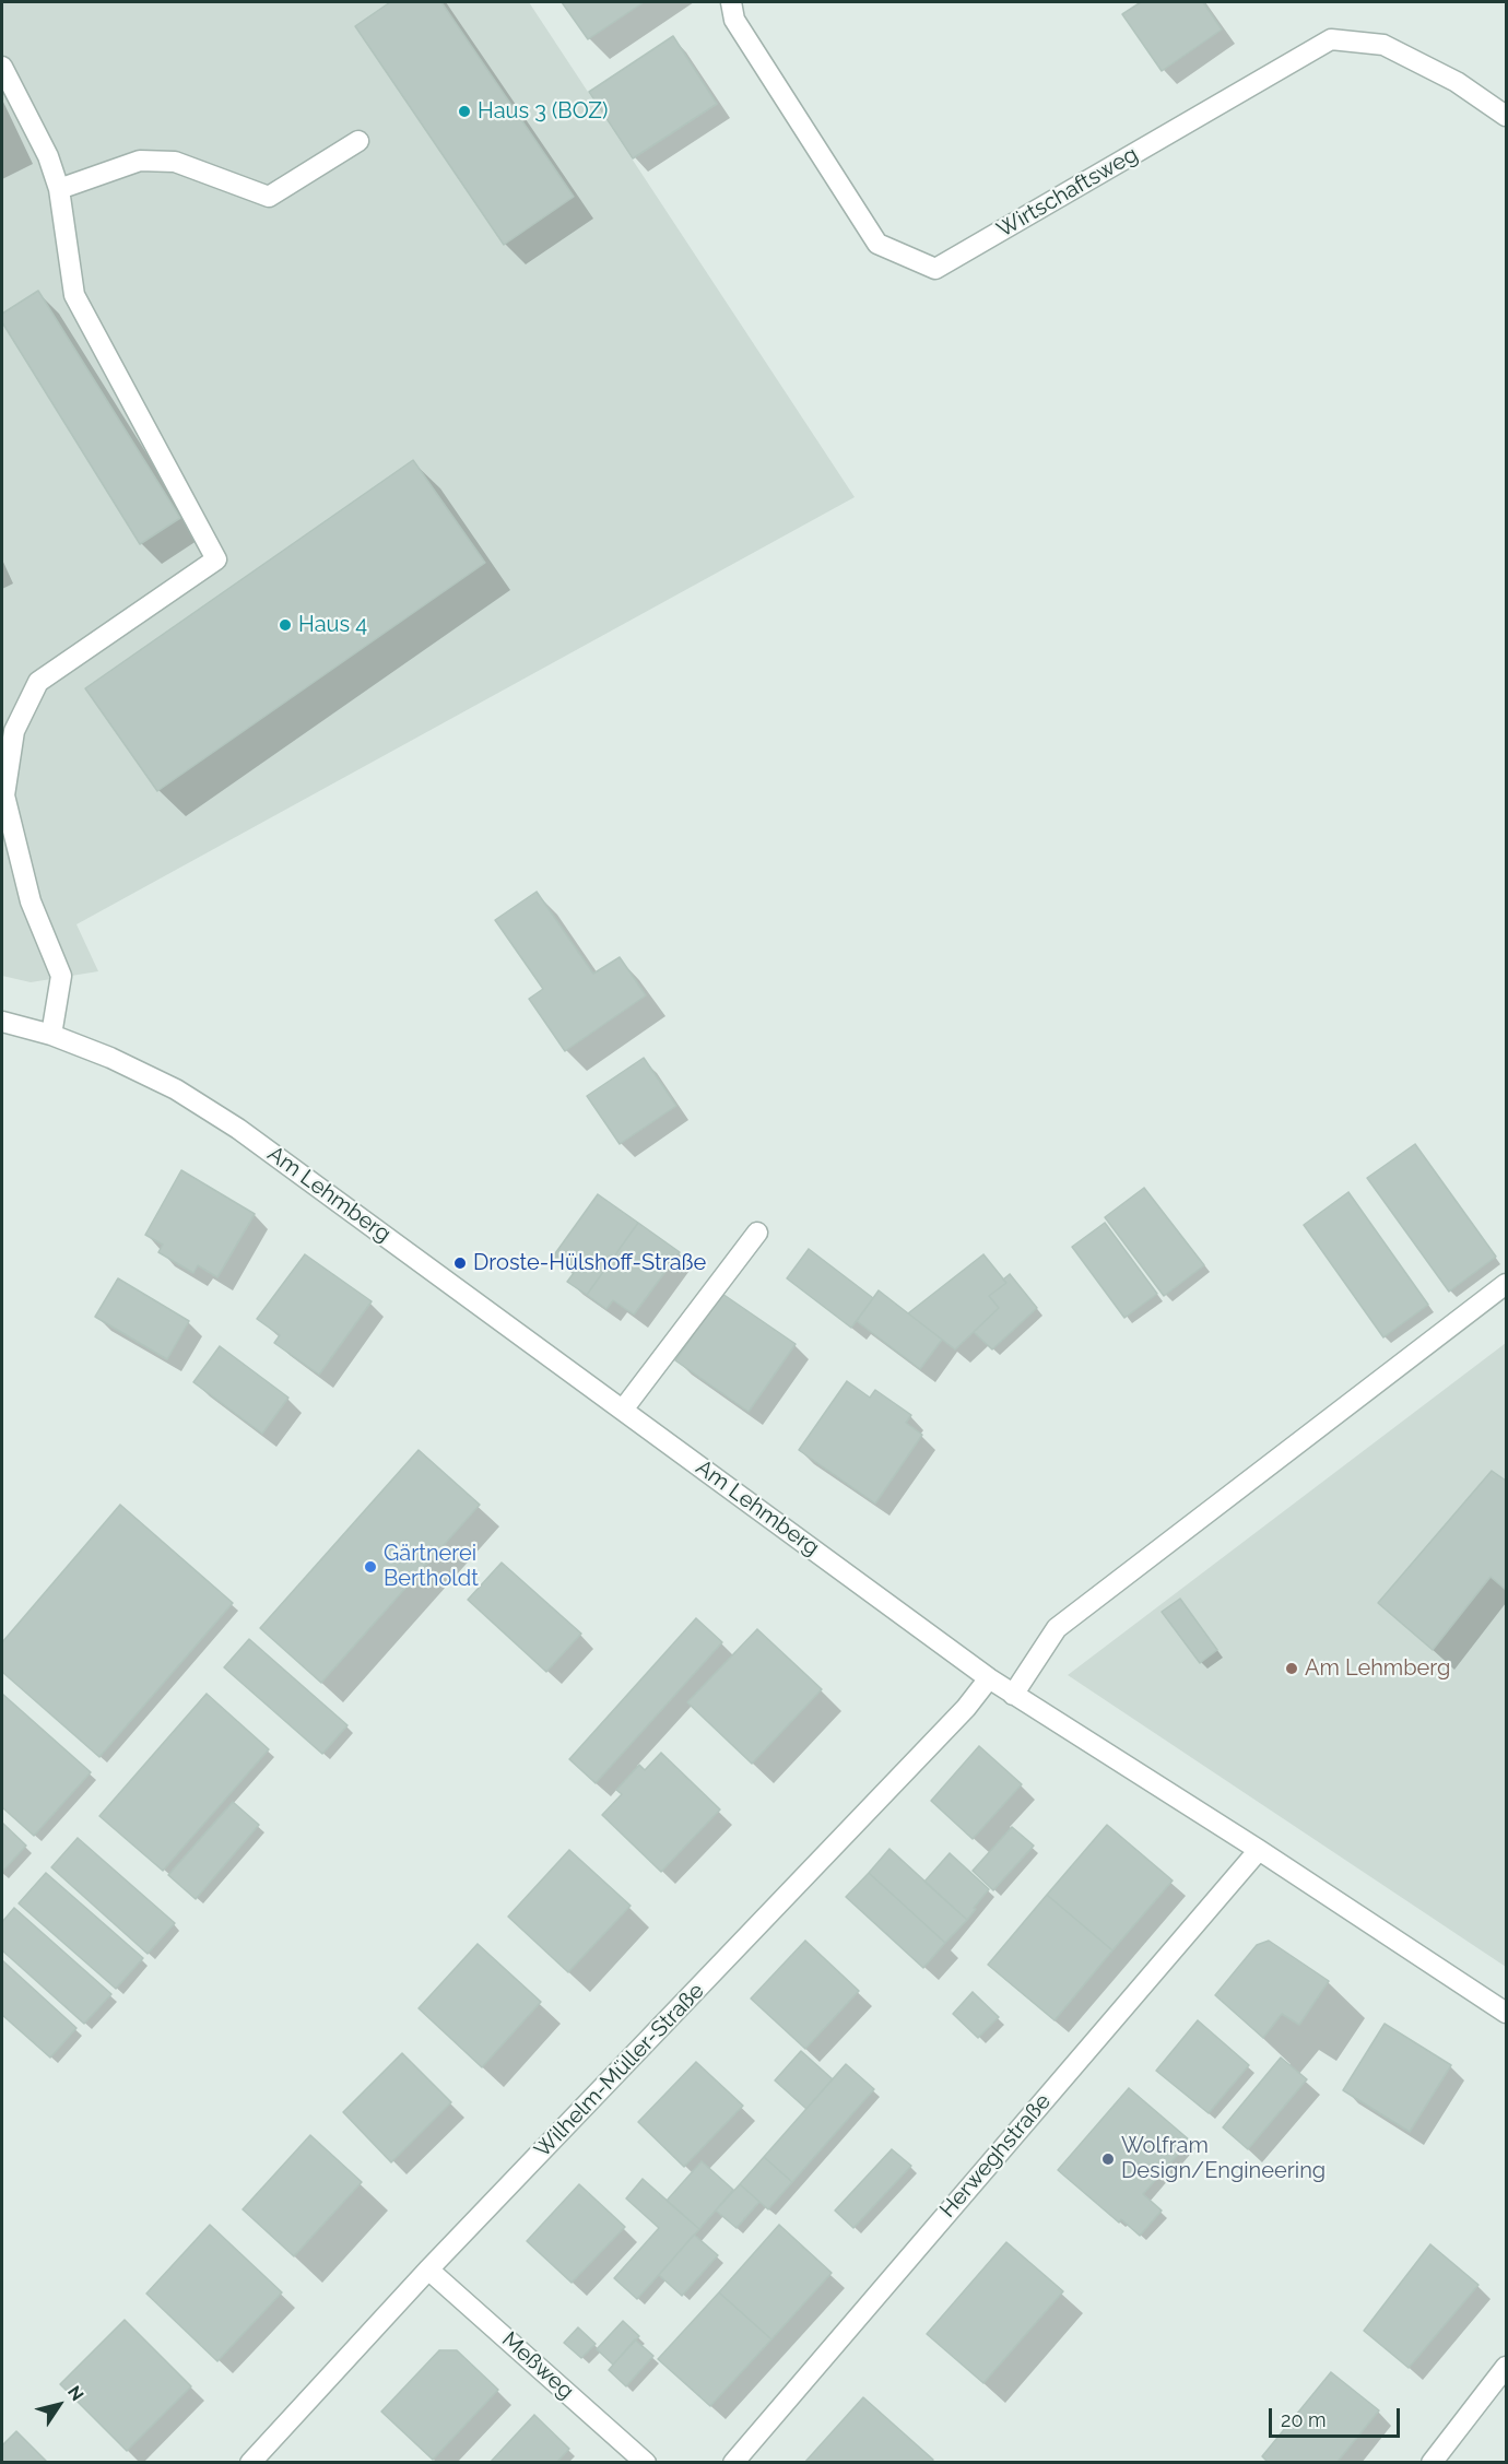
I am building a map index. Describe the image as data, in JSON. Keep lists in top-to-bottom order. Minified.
{"streets":{"street":["Wirtschaftsweg","Am Lehmberg","Wilhelm-Müller-Straße","Herweghstraße","Meßweg"]},"crossings":[["Am Lehmberg","Wilhelm-Müller-Straße"],["Am Lehmberg","Herweghstraße"],["Wilhelm-Müller-Straße","Meßweg"]],"places":["Haus 3 (BOZ)","Haus 4","Droste-Hülshoff-Straße","Gärtnerei Bertholdt","Am Lehmberg","Wolfram Design/Engineering"],"scale_bar":"20 m","north":"top right"}
